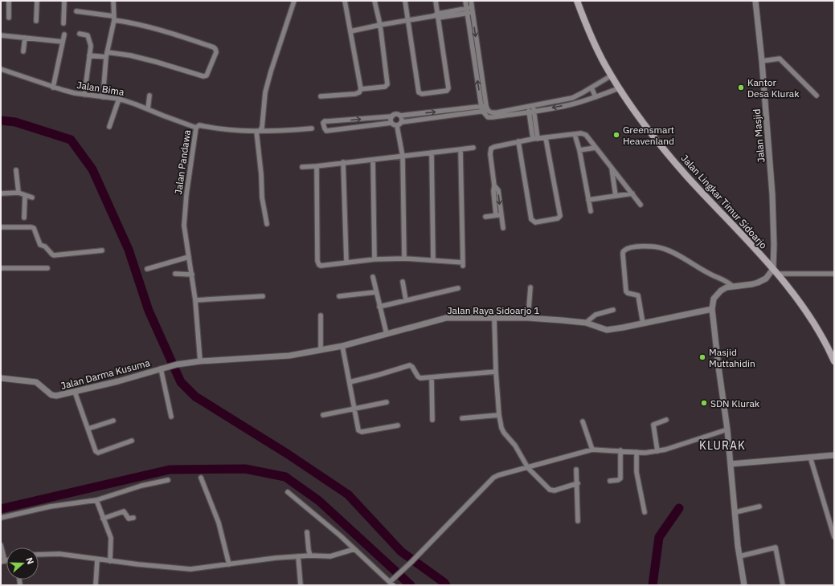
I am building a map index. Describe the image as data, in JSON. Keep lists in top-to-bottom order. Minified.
{"streets":{"main road":["Jalan Lingkar Timur Sidoarjo"],"street":["Jalan Bima","Jalan Masjid","Jalan Pandawa","Jalan Raya Sidoarjo 1","Jalan Darma Kusuma"]},"crossings":[["Jalan Bima","Jalan Pandawa"],["Jalan Masjid","Jalan Lingkar Timur Sidoarjo"],["Jalan Pandawa","Jalan Raya Sidoarjo 1"],["Jalan Pandawa","Jalan Darma Kusuma"],["Jalan Raya Sidoarjo 1","Jalan Darma Kusuma"]],"districts":["KLURAK"],"places":["Kantor Desa Klurak","Greensmart Heavenland","Masjid Muttahidin","SDN Klurak"],"north":"right"}
